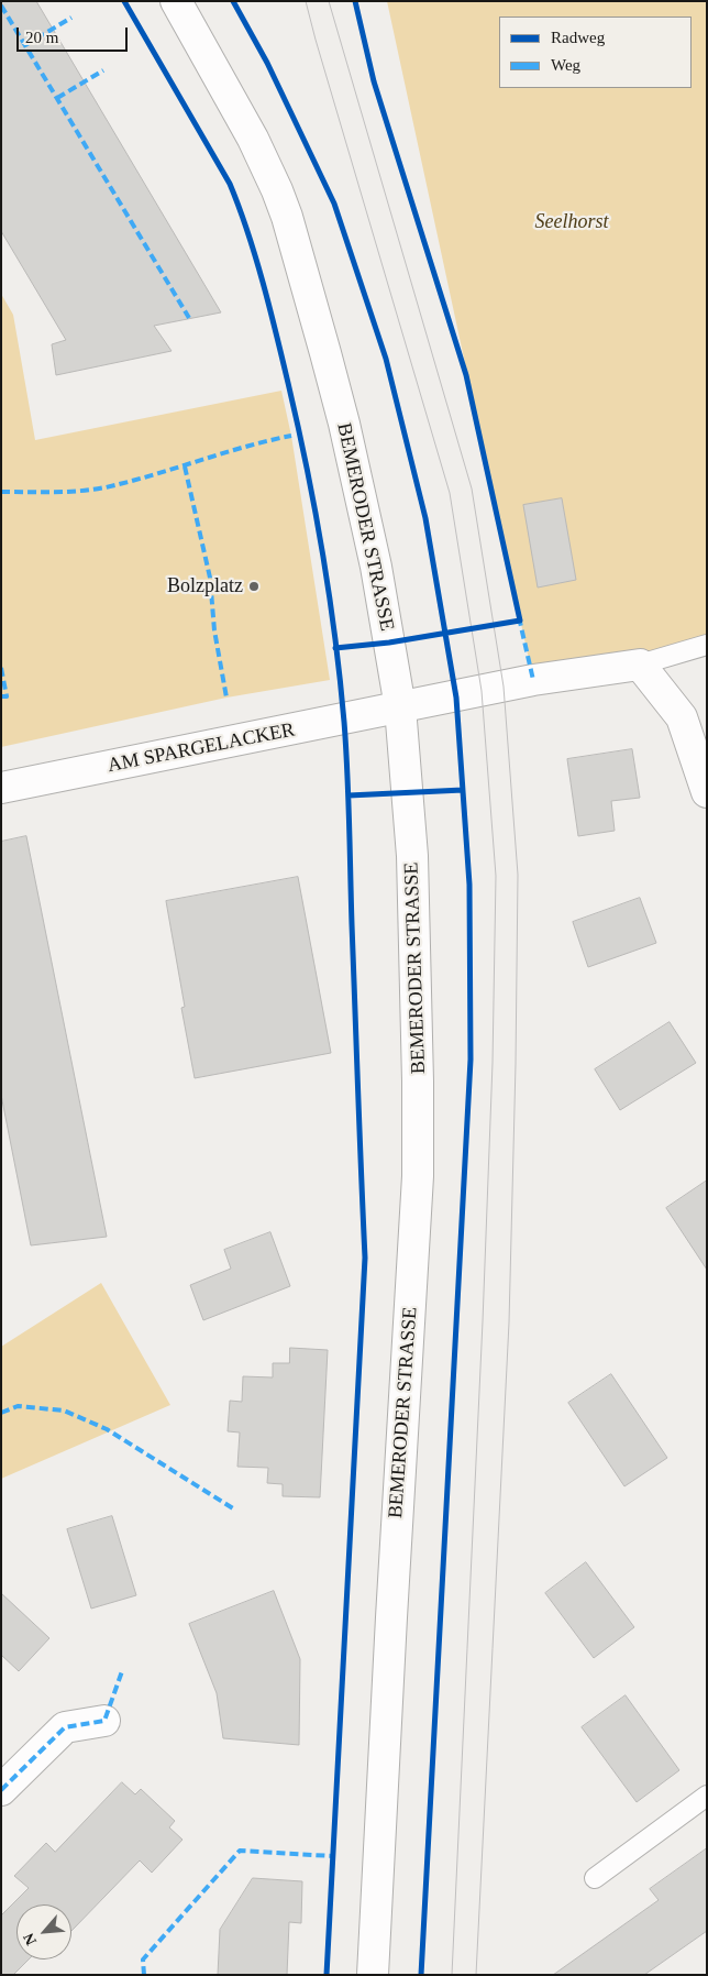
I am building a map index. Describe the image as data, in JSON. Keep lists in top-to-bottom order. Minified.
{"streets":{"main road":["BEMERODER STRASSE","AM SPARGELACKER"]},"crossings":[["BEMERODER STRASSE","AM SPARGELACKER"]],"parks":["Seelhorst"],"places":["Bolzplatz"],"legend":["Radweg","Weg"],"scale_bar":"20 m","north":"bottom left"}
